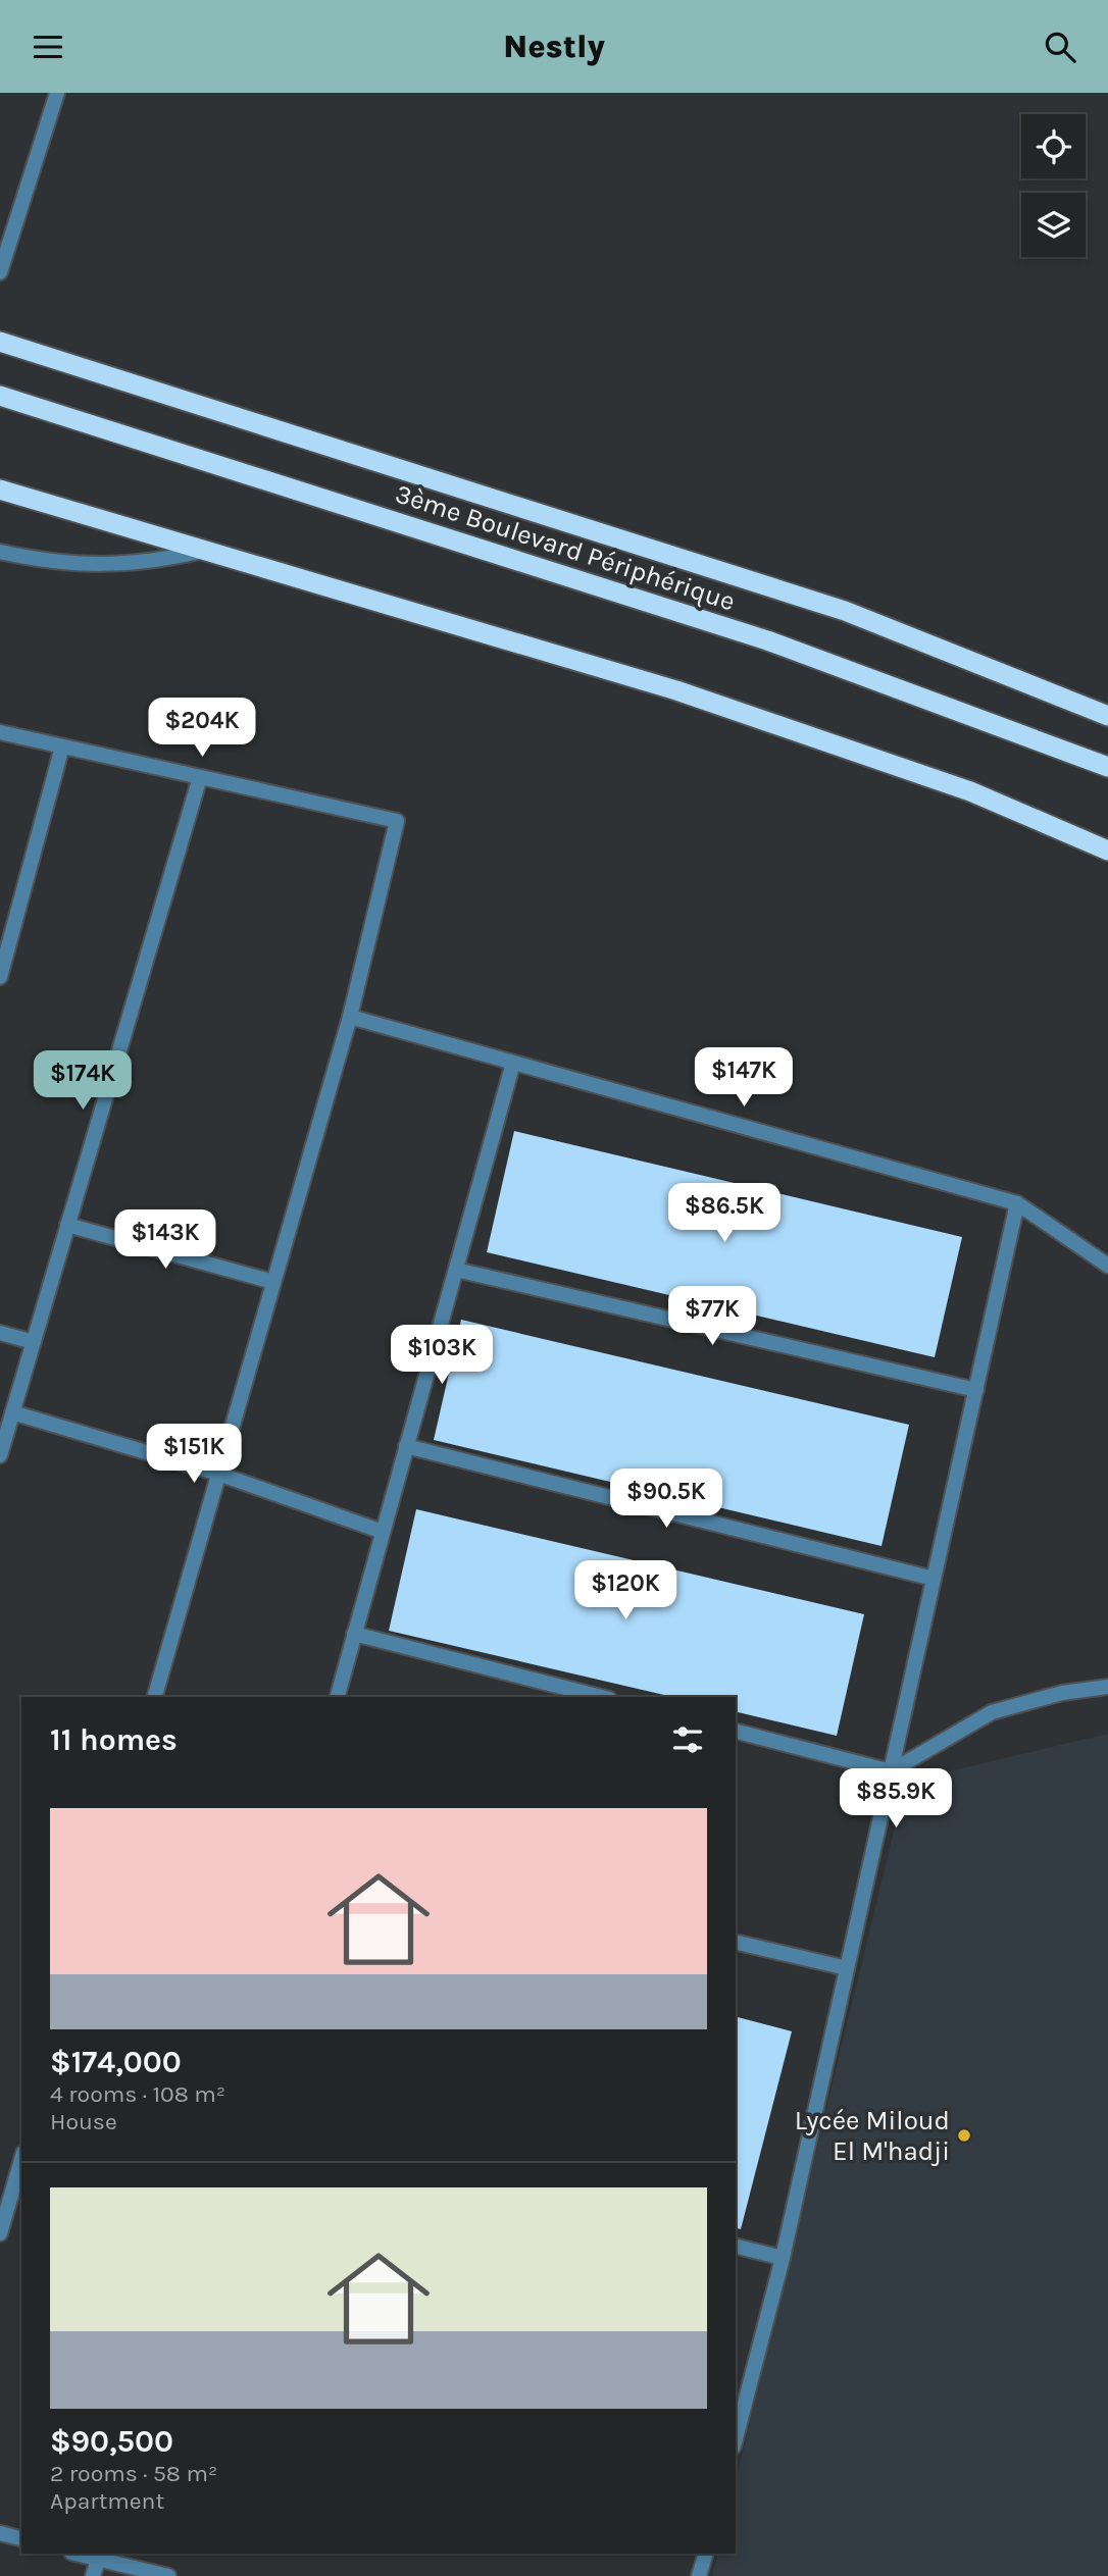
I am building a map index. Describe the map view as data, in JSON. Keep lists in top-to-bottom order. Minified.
{"streets":{"highway":["3ème Boulevard Périphérique"]},"places":["Lycée Miloud El M'hadji"],"page":{"header":"Nestly","price":["$204K","$147K","$174K","$86.5K","$143K","$77K","$103K","$151K","$90.5K","$120K","$85.9K"],"heading":"11 homes","list":[{"name":"$174,000","note":"4 rooms · 108 m² · House"},{"name":"$90,500","note":"2 rooms · 58 m² · Apartment"}]}}
